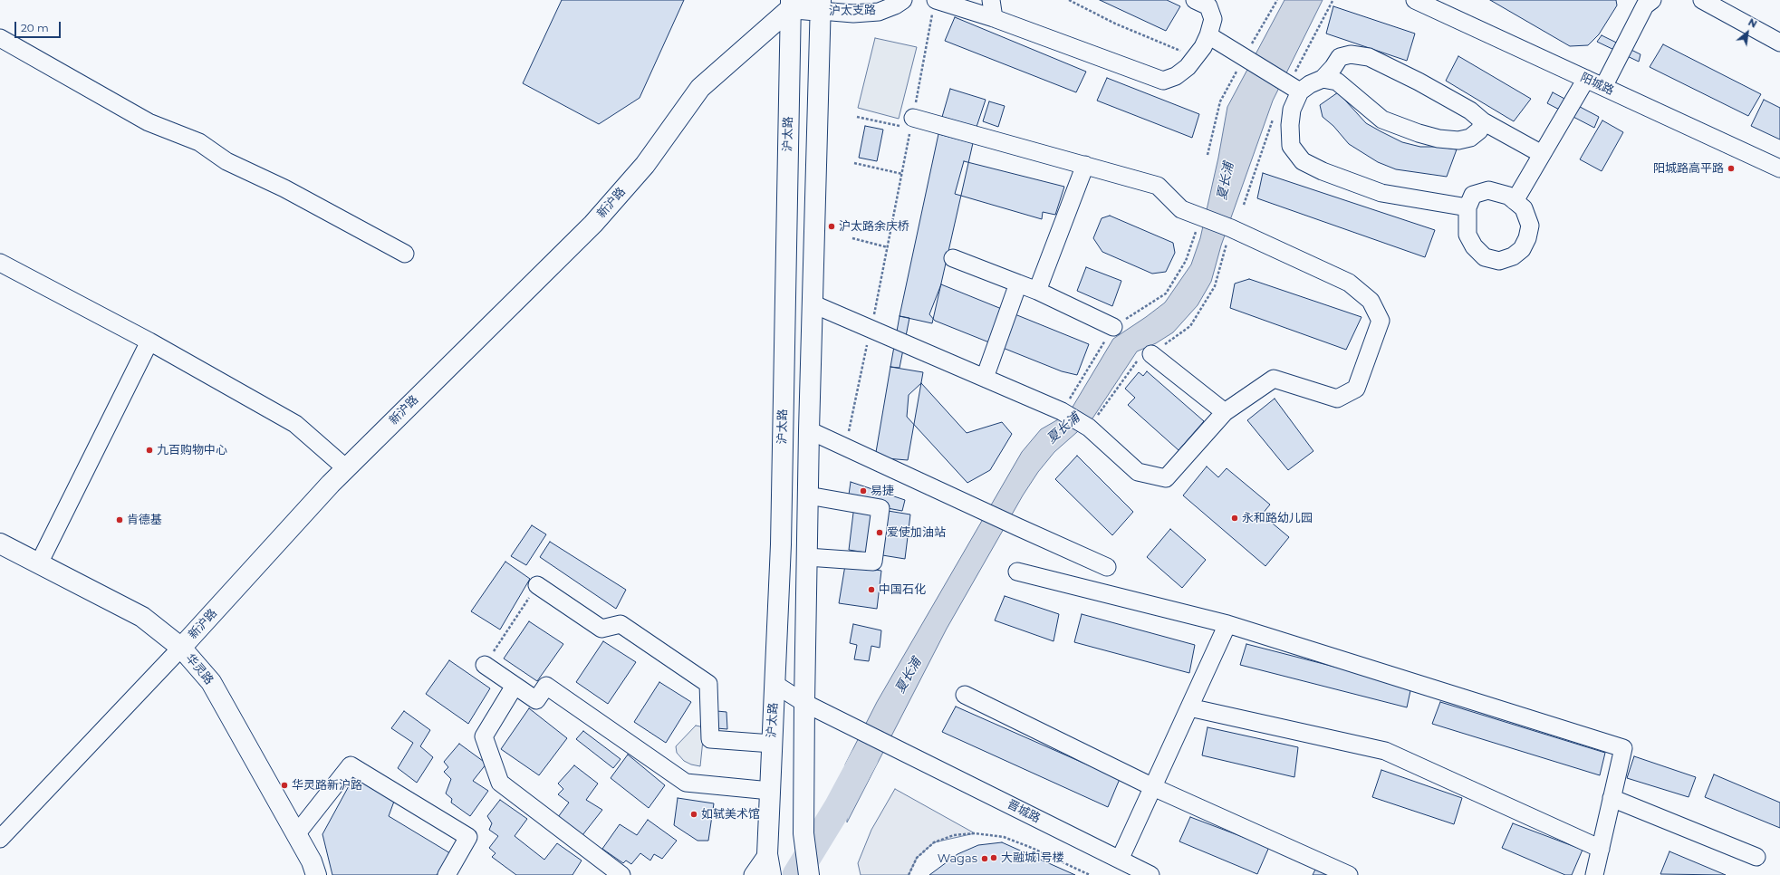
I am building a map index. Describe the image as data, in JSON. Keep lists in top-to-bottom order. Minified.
{"streets":{"main road":["沪太路","新沪路","华灵路"],"street":["沪太支路","阳城路","晋城路"]},"crossings":[["沪太路","新沪路"],["新沪路","华灵路"]],"water":["夏长浦"],"places":["阳城路高平路","沪太路余庆桥","九百购物中心","易捷","永和路幼儿园","肯德基","爱使加油站","中国石化","华灵路新沪路","如轼美术馆","大融城1号楼","Wagas"],"scale_bar":"20 m","north":"top right"}
